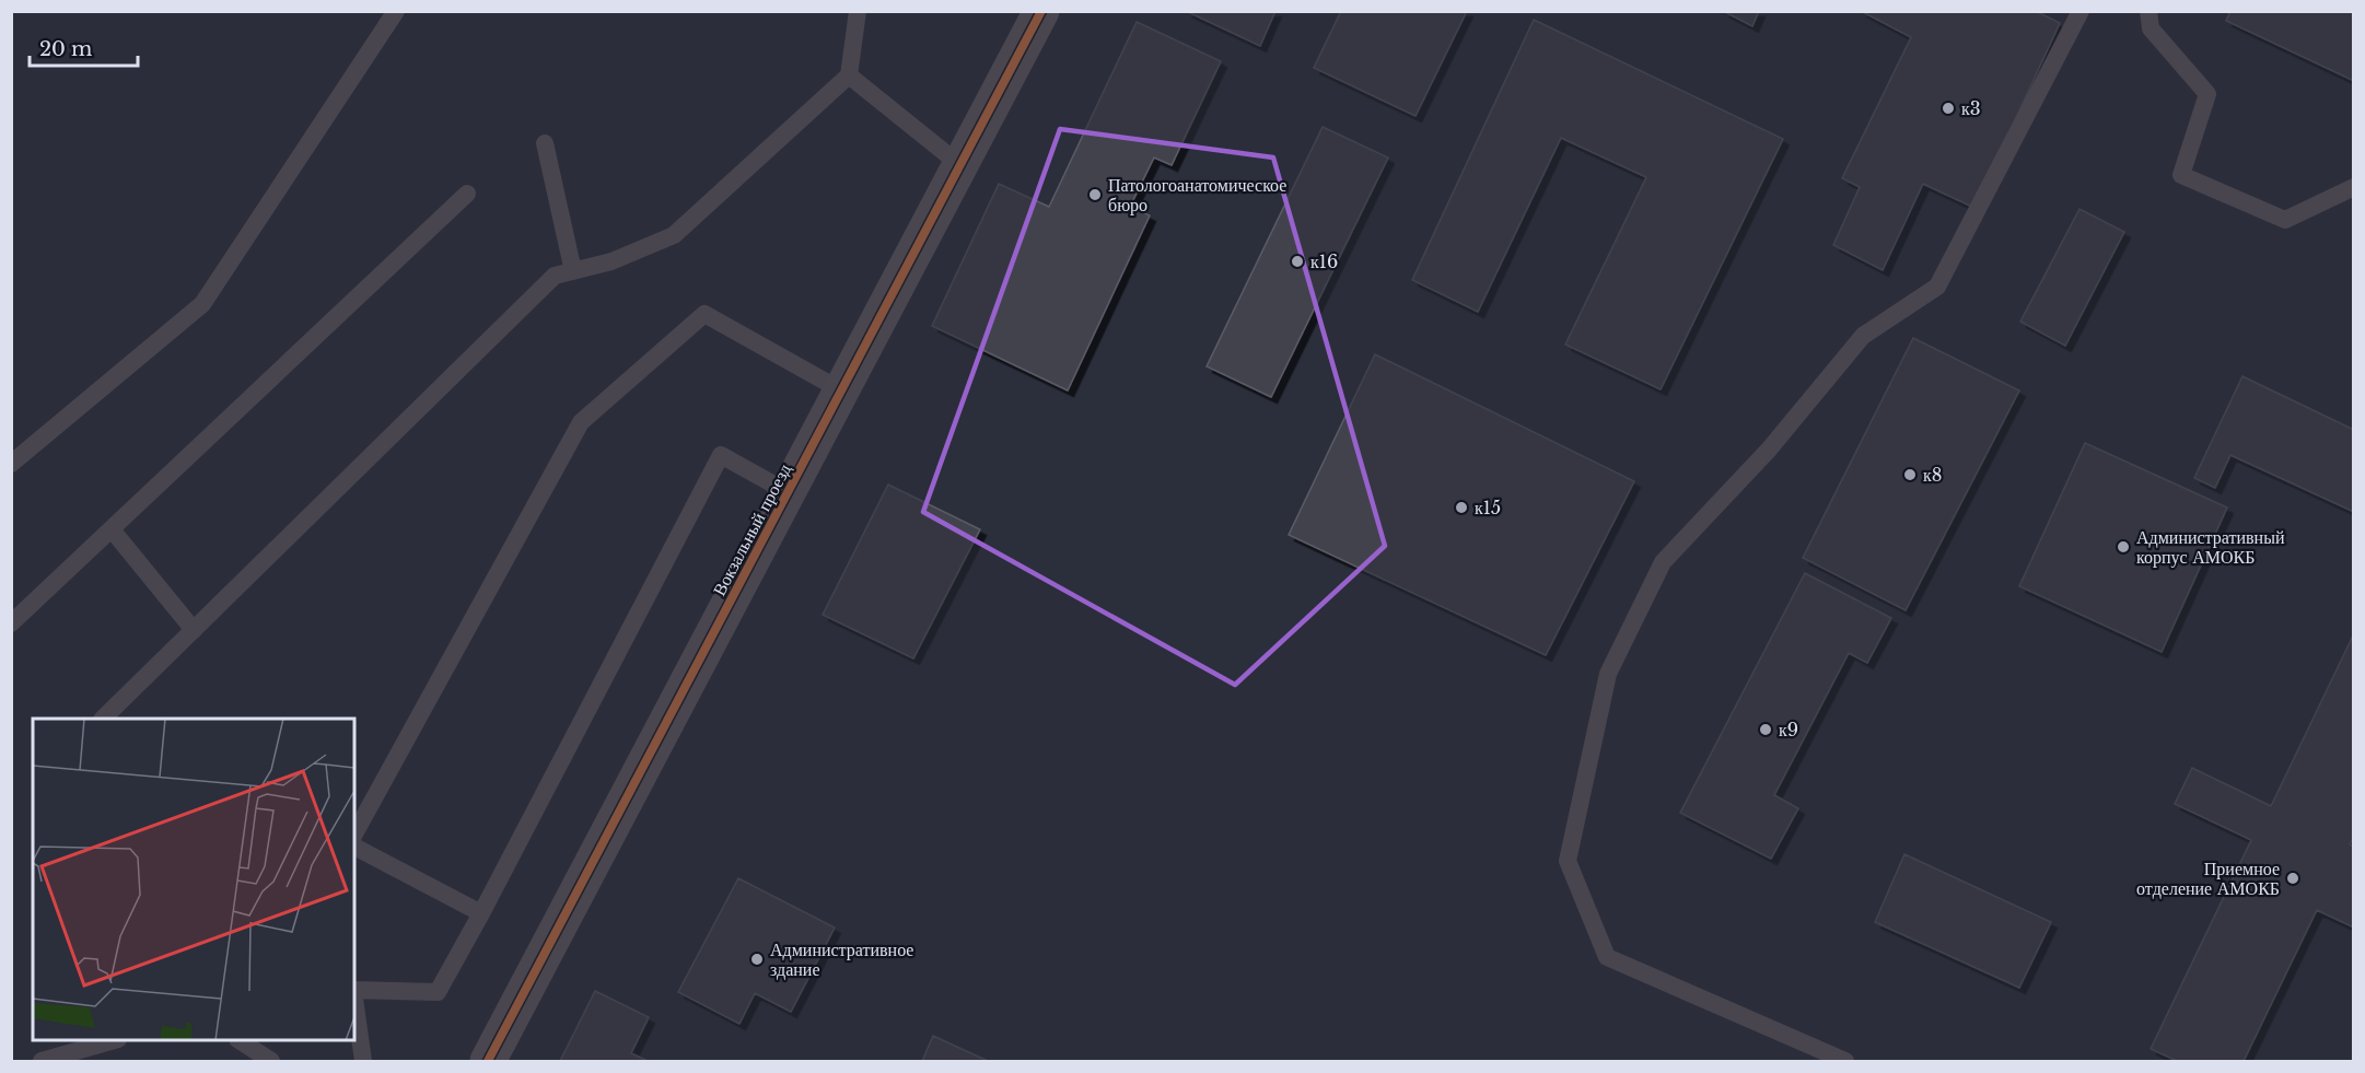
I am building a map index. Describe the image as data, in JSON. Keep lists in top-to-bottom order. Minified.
{"streets":{"street":["Вокзальный проезд"]},"places":["к3","Патологоанатомическое бюро","к16","к8","к15","Административный корпус АМОКБ","к9","Приемное отделение АМОКБ","Административное здание"],"scale_bar":"20 m"}
